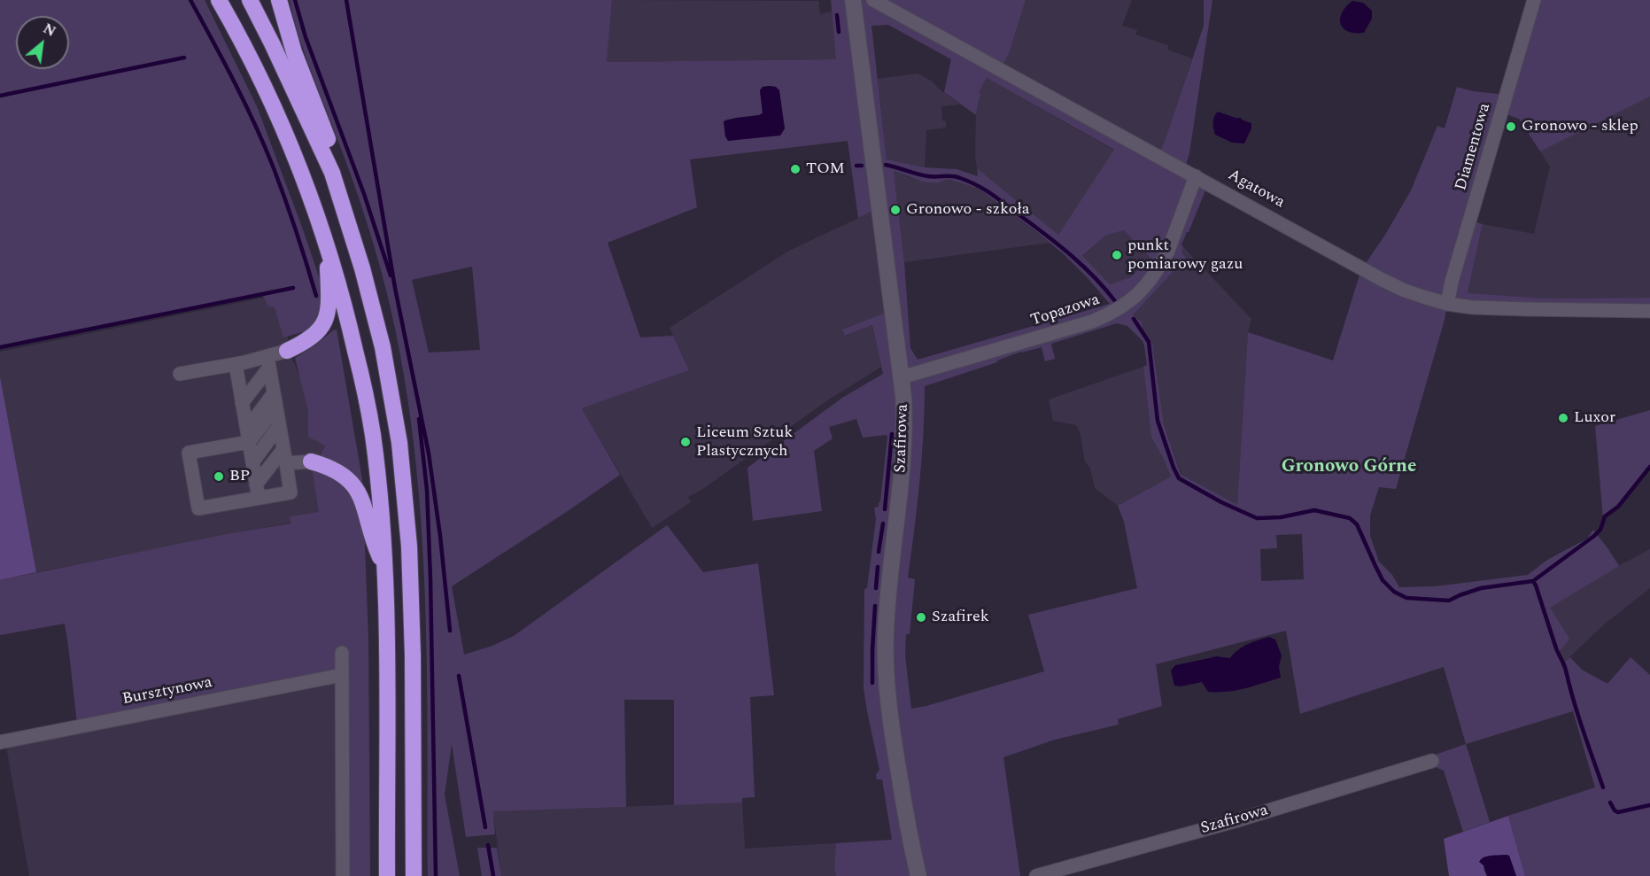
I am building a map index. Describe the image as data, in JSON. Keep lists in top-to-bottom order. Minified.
{"streets":{"street":["Diamentowa","Agatowa","Topazowa","Szafirowa","Bursztynowa"]},"crossings":[["Diamentowa","Agatowa"],["Agatowa","Topazowa"],["Topazowa","Szafirowa"]],"districts":["Gronowo Górne"],"places":["Gronowo - sklep","TOM","Gronowo - szkoła","punkt pomiarowy gazu","Luxor","Liceum Sztuk Plastycznych","BP","Szafirek"],"north":"top right"}
